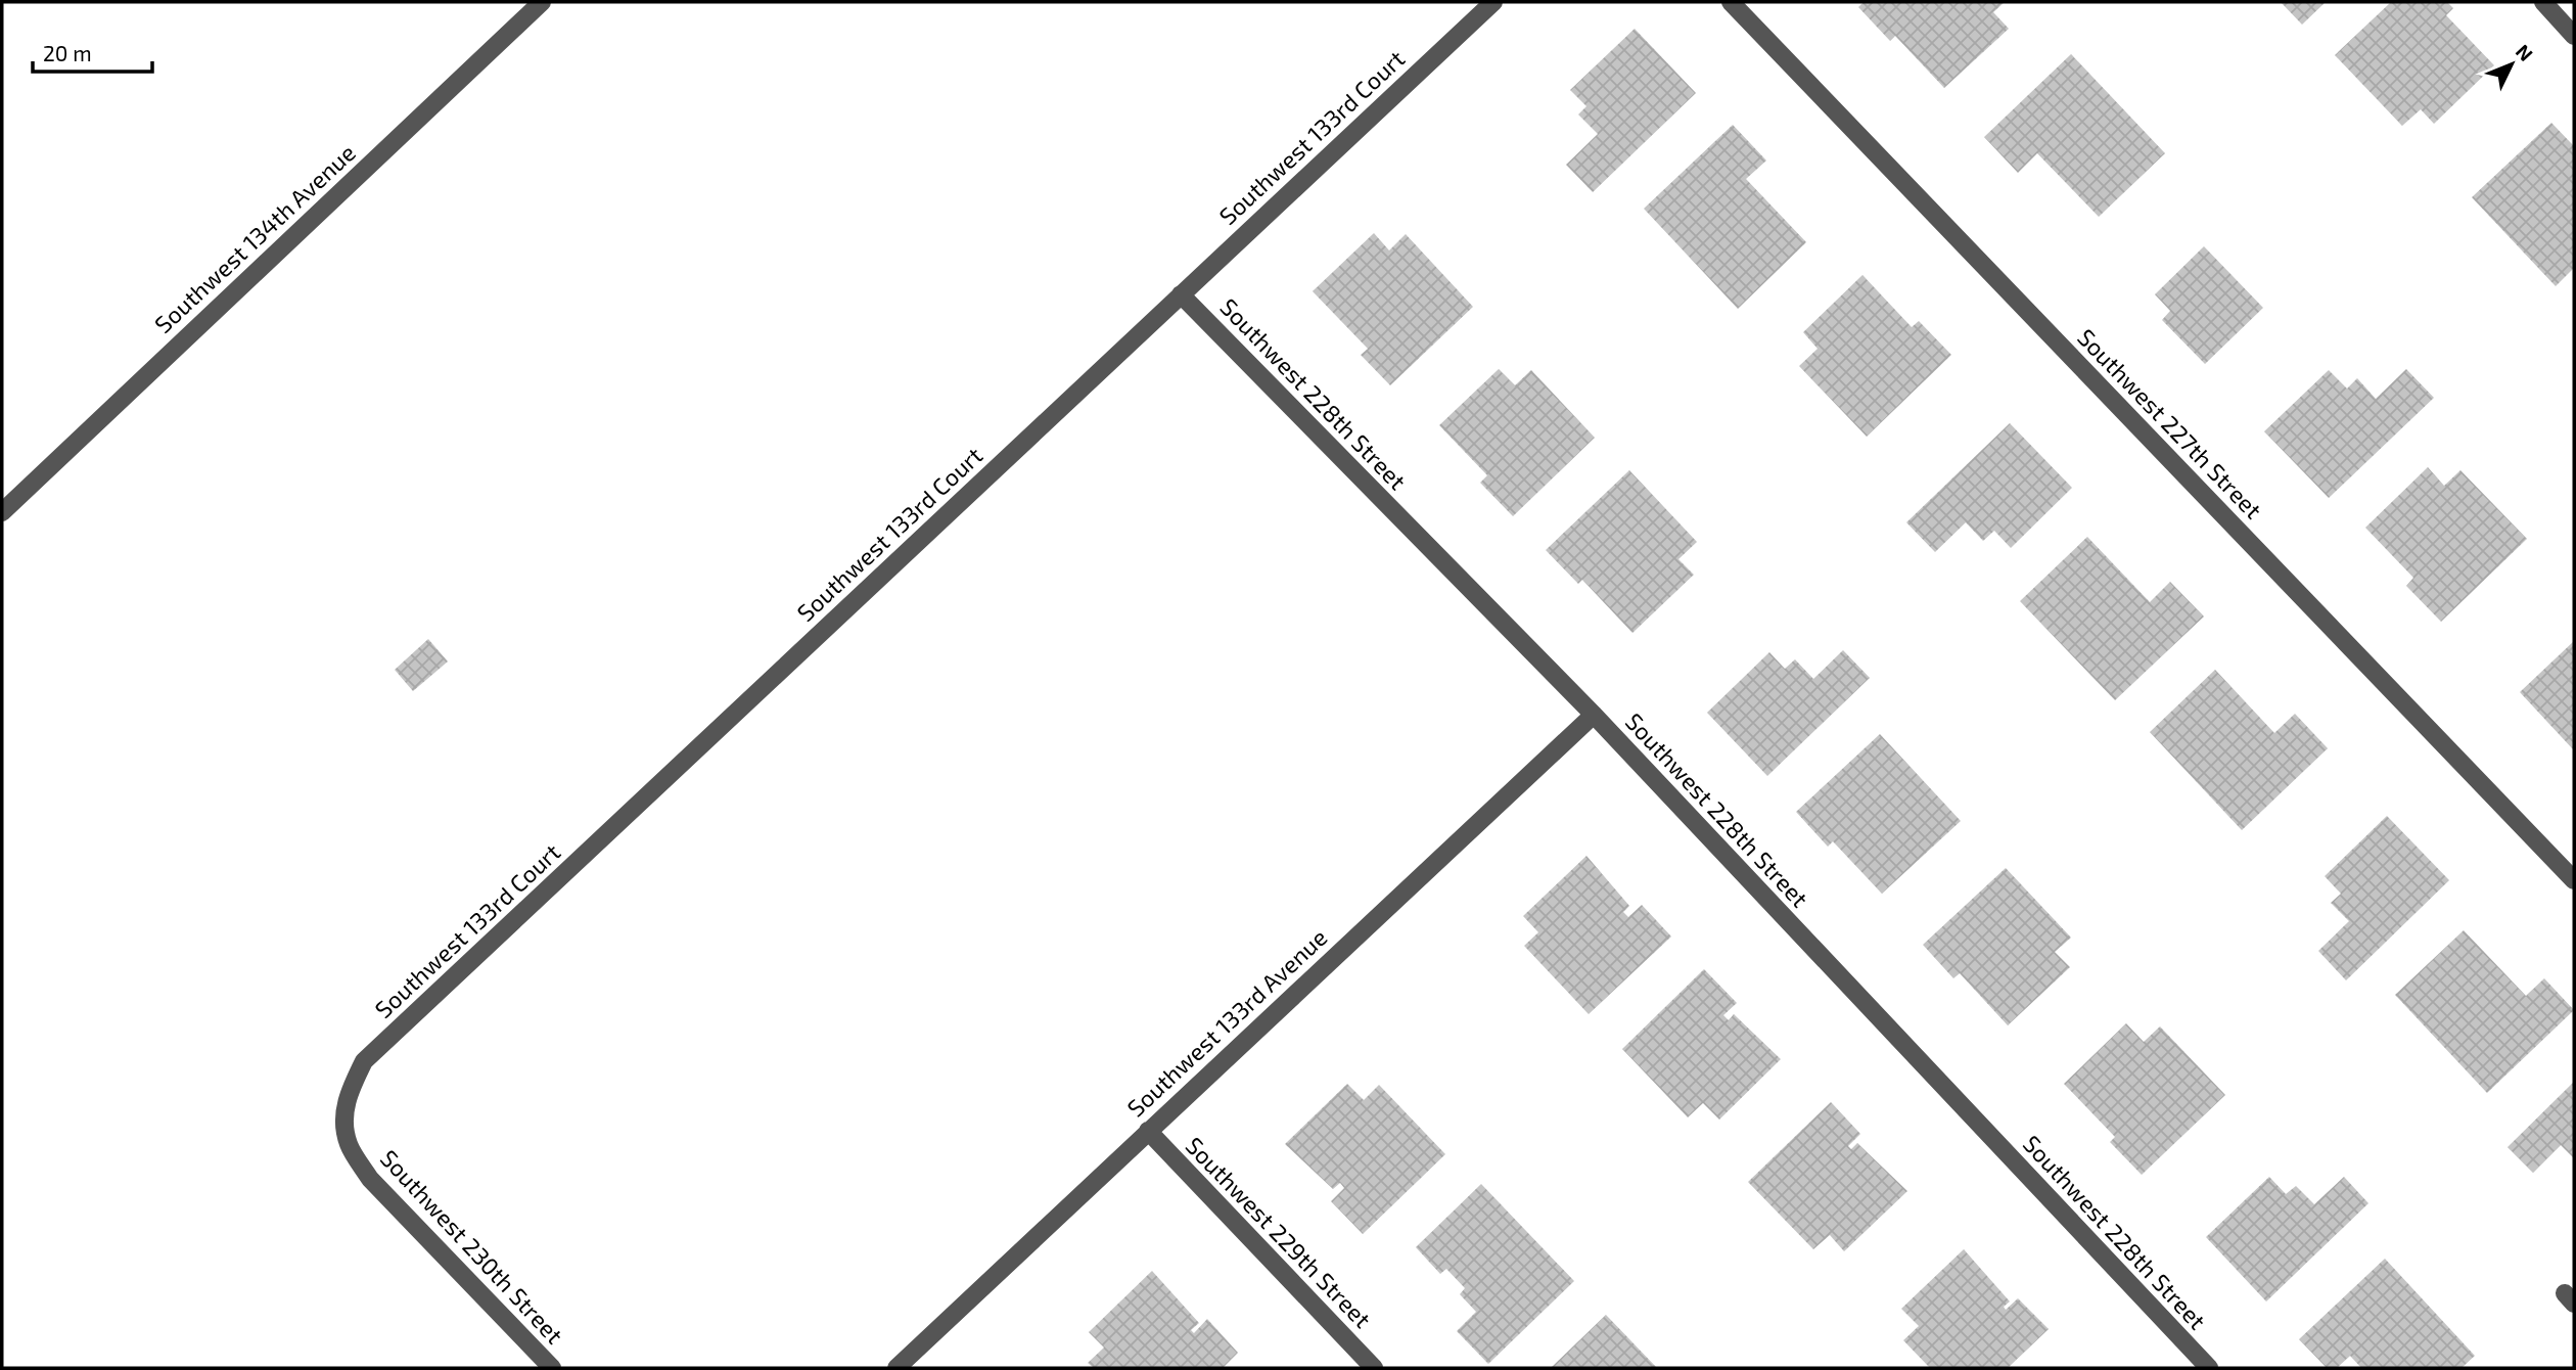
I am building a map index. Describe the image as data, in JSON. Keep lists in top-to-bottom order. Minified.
{"streets":{"street":["Southwest 133rd Court","Southwest 134th Avenue","Southwest 228th Street","Southwest 227th Street","Southwest 133rd Avenue","Southwest 229th Street","Southwest 230th Street"]},"crossings":[["Southwest 133rd Court","Southwest 228th Street"],["Southwest 133rd Court","Southwest 230th Street"],["Southwest 228th Street","Southwest 133rd Avenue"],["Southwest 133rd Avenue","Southwest 229th Street"]],"scale_bar":"20 m","north":"top right"}
